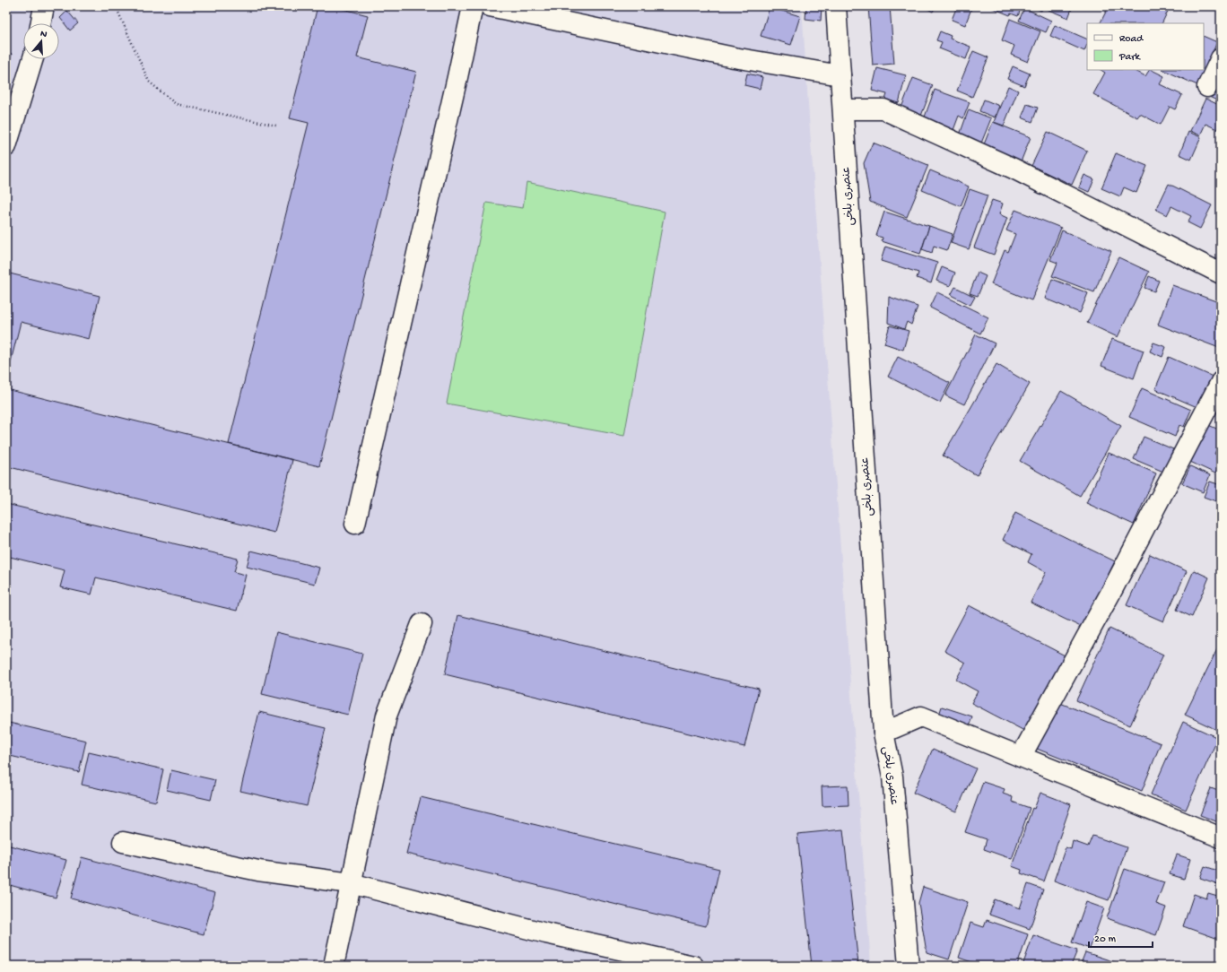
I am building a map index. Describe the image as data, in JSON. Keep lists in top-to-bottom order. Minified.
{"streets":{"street":["عنصری بلخی"]},"legend":["Road","Park"],"scale_bar":"20 m","north":"top"}
